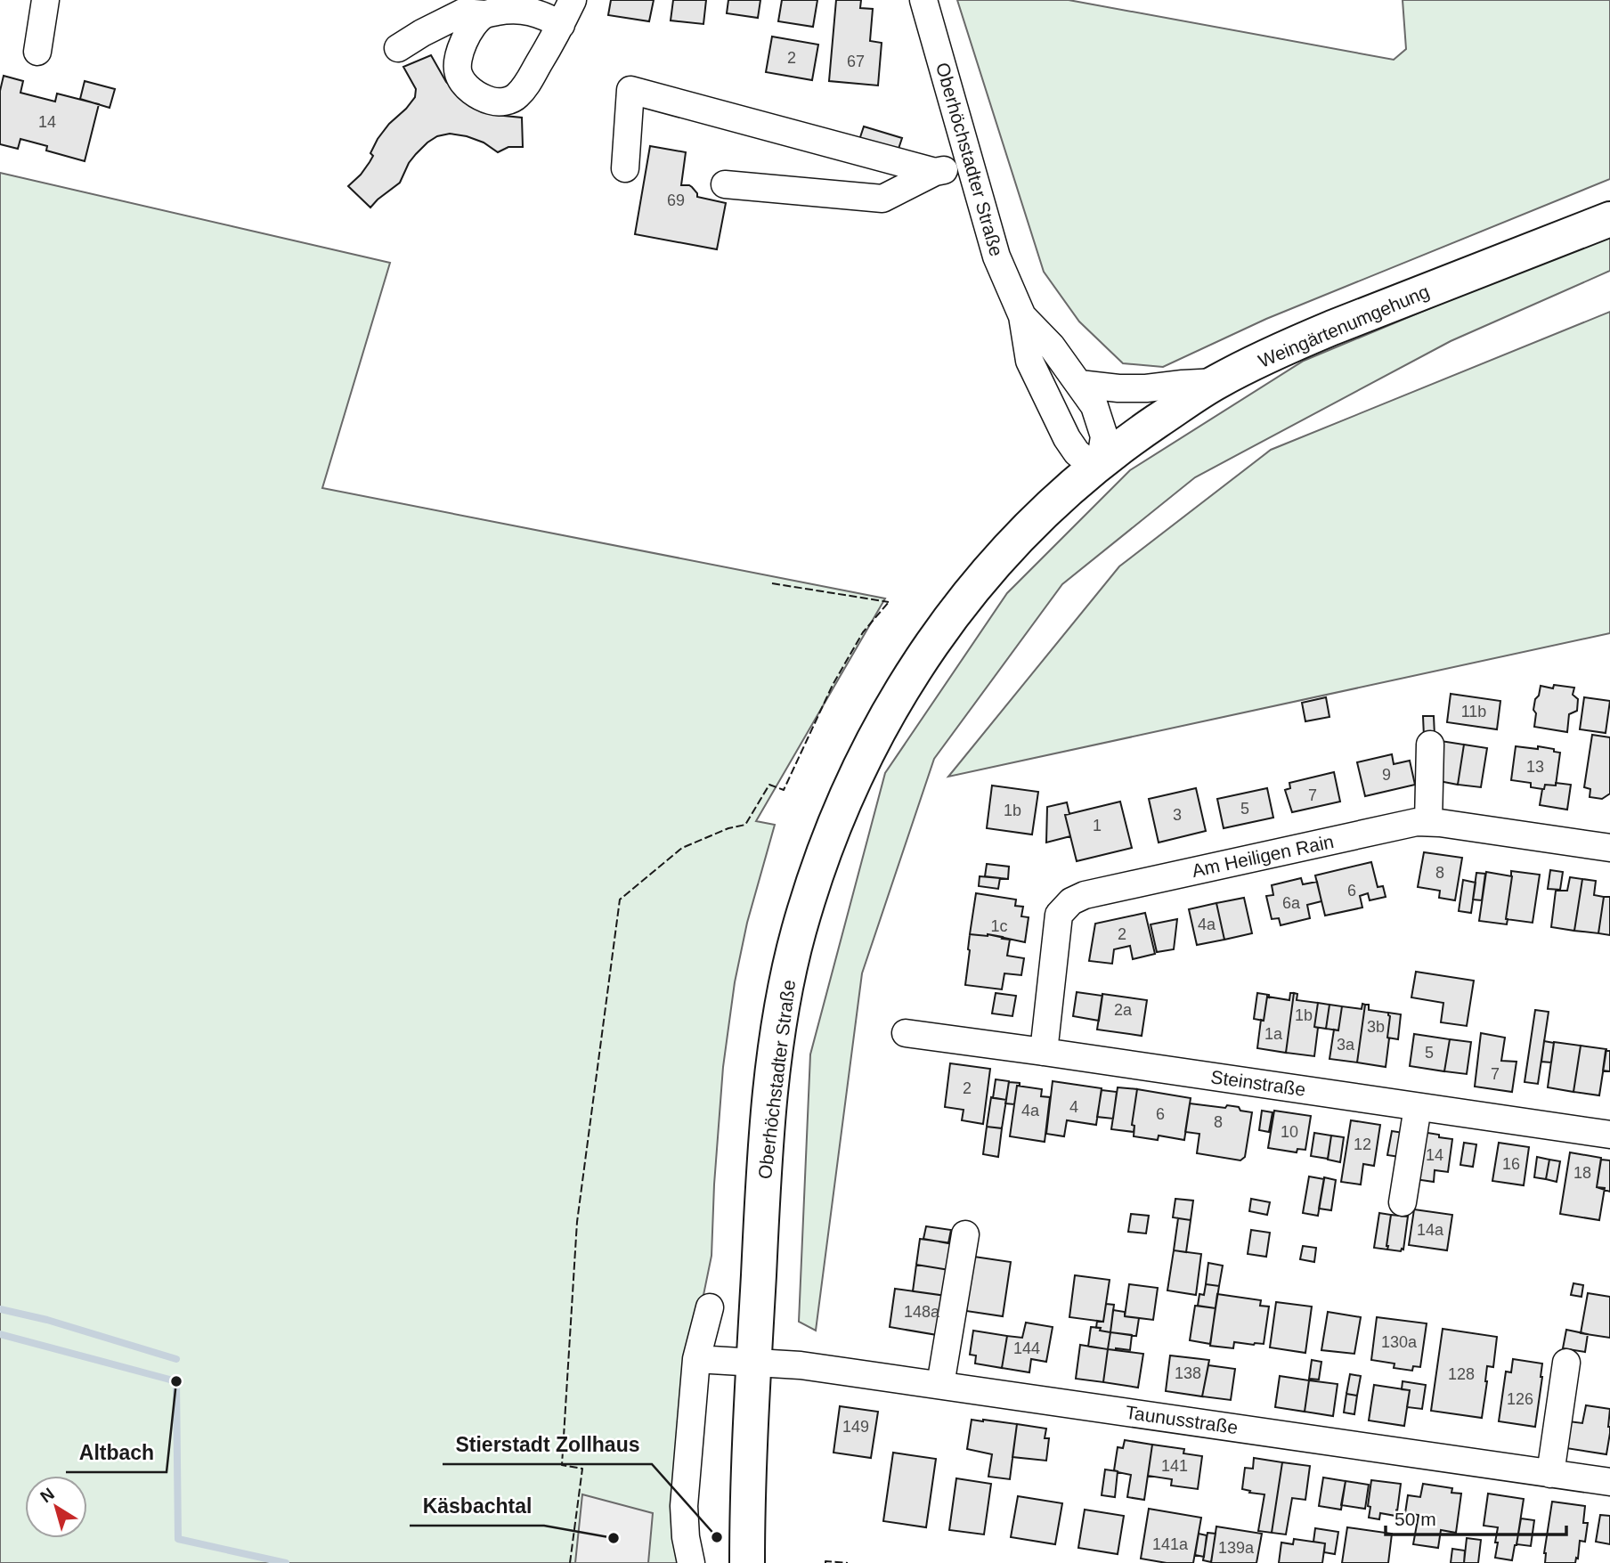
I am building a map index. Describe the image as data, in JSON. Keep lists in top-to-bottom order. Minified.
{"streets":{"main road":["Oberhöchstadter Straße","Weingärtenumgehung"],"street":["Am Heiligen Rain","Steinstraße","Taunusstraße"]},"crossings":[["Oberhöchstadter Straße","Weingärtenumgehung"],["Oberhöchstadter Straße","Taunusstraße"],["Am Heiligen Rain","Steinstraße"]],"places":["Altbach","Stierstadt Zollhaus","Käsbachtal"],"house_numbers":["2","67","14","69","11b","13","9","7","5","1b","3","1","8","6","6a","4a","1c","2","2a","1b","3b","1a","3a","5","7","2","4","4a","6","8","10","12","14","16","18","14a","148a","130a","144","138","128","126","149","141","141a","139a"],"scale_bar":"50 m","north":"top left"}
